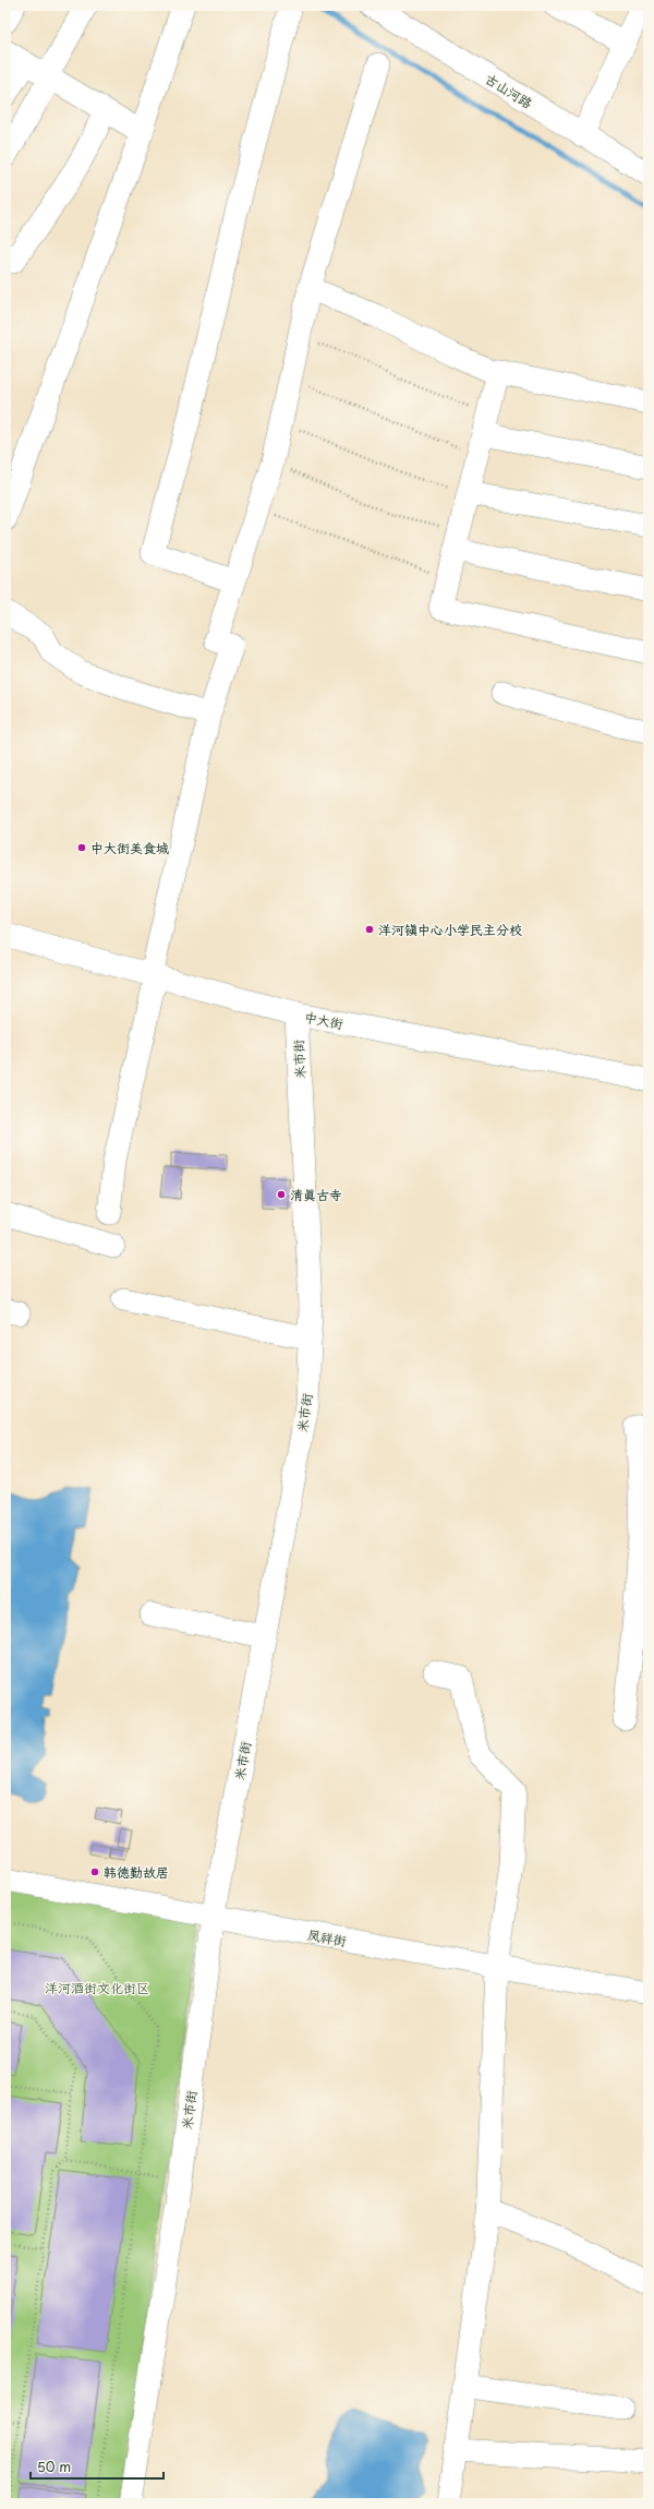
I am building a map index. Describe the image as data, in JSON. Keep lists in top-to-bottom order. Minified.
{"streets":{"street":["古山河路","中大街","米市街","凤祥街"]},"crossings":[["中大街","米市街"],["米市街","凤祥街"]],"parks":["洋河酒街文化街区"],"places":["中大街美食城","洋河镇中心小学民主分校","清真古寺","韩德勤故居"],"scale_bar":"50 m"}
